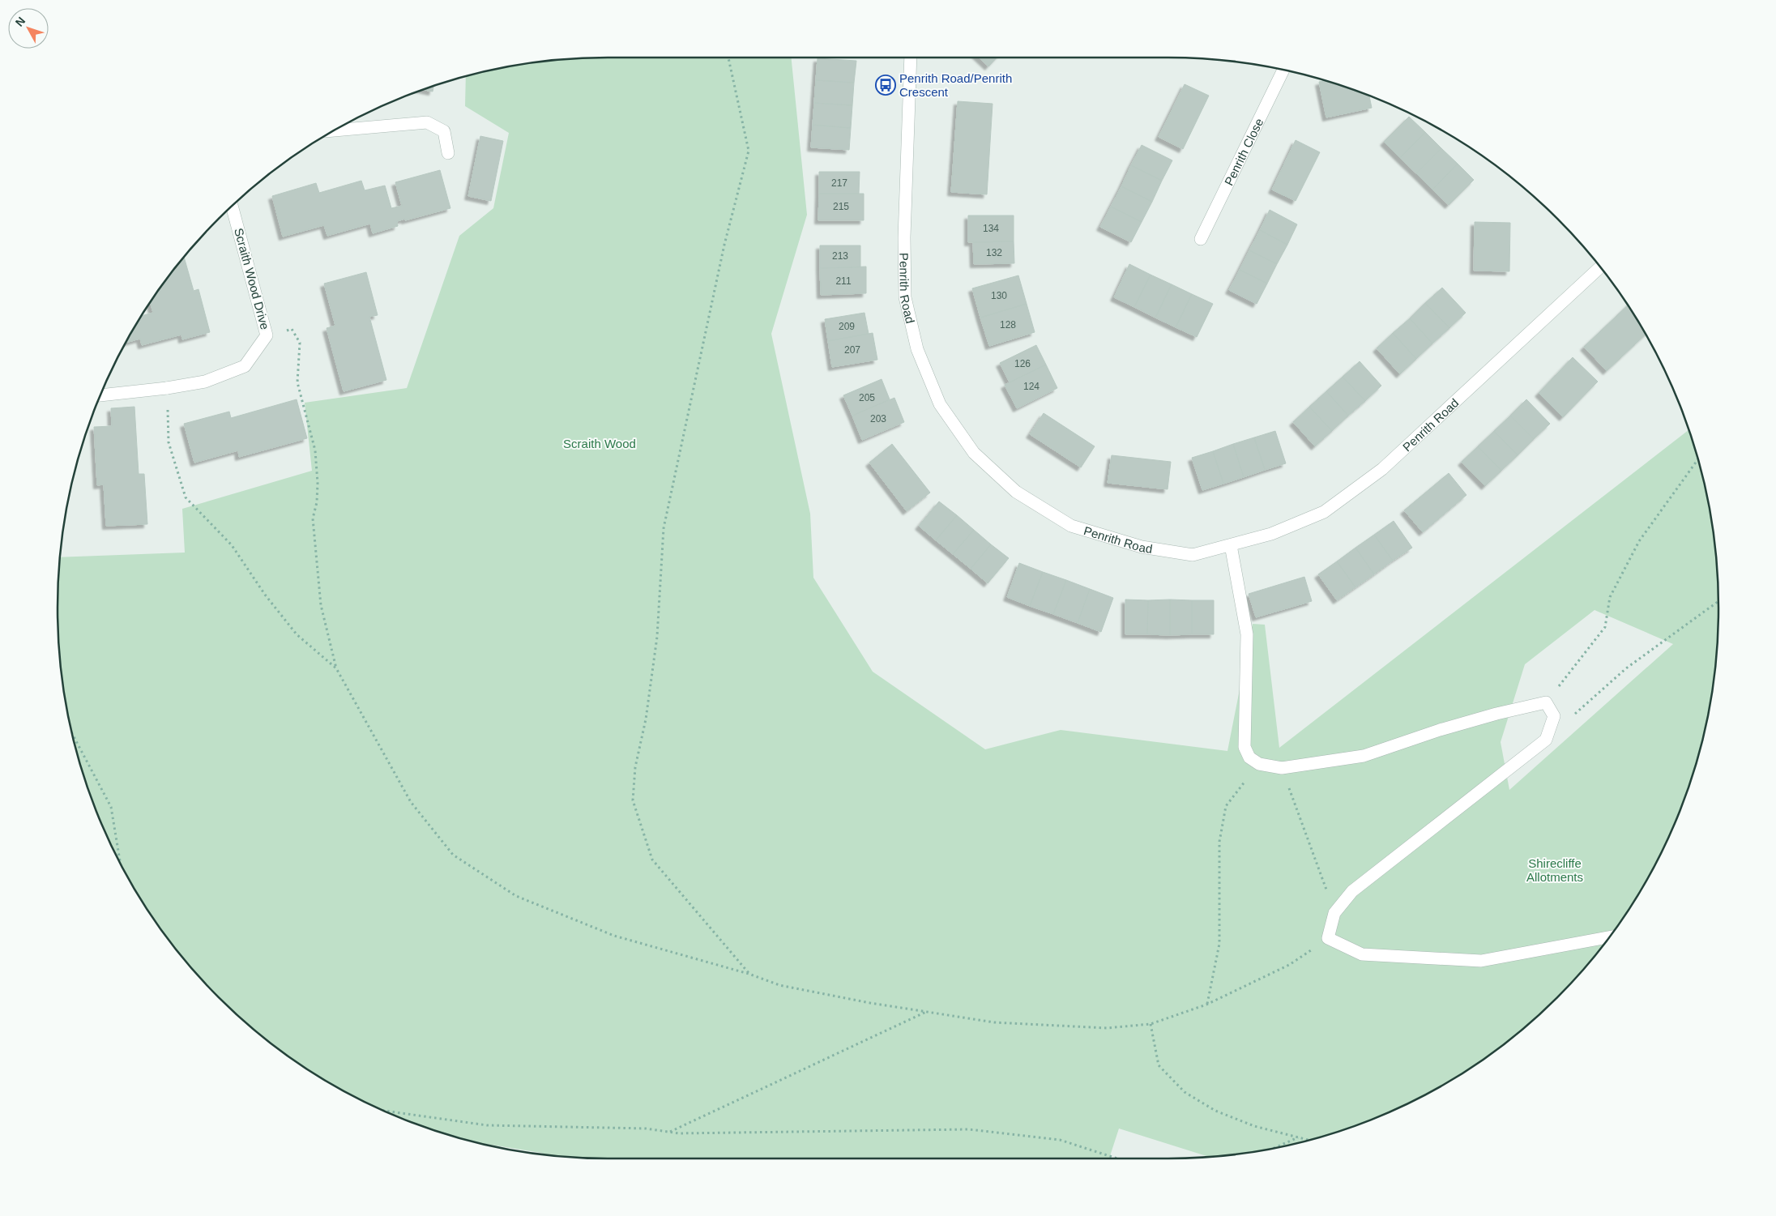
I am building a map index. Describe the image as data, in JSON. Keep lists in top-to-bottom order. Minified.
{"streets":{"street":["Penrith Close","Scraith Wood Drive","Penrith Road"]},"parks":["Scraith Wood","Shirecliffe Allotments"],"places":{"bus stop":["Penrith Road/Penrith Crescent"]},"house_numbers":["217","215","134","132","213","211","130","128","209","207","126","124","205","203"],"north":"top left"}
